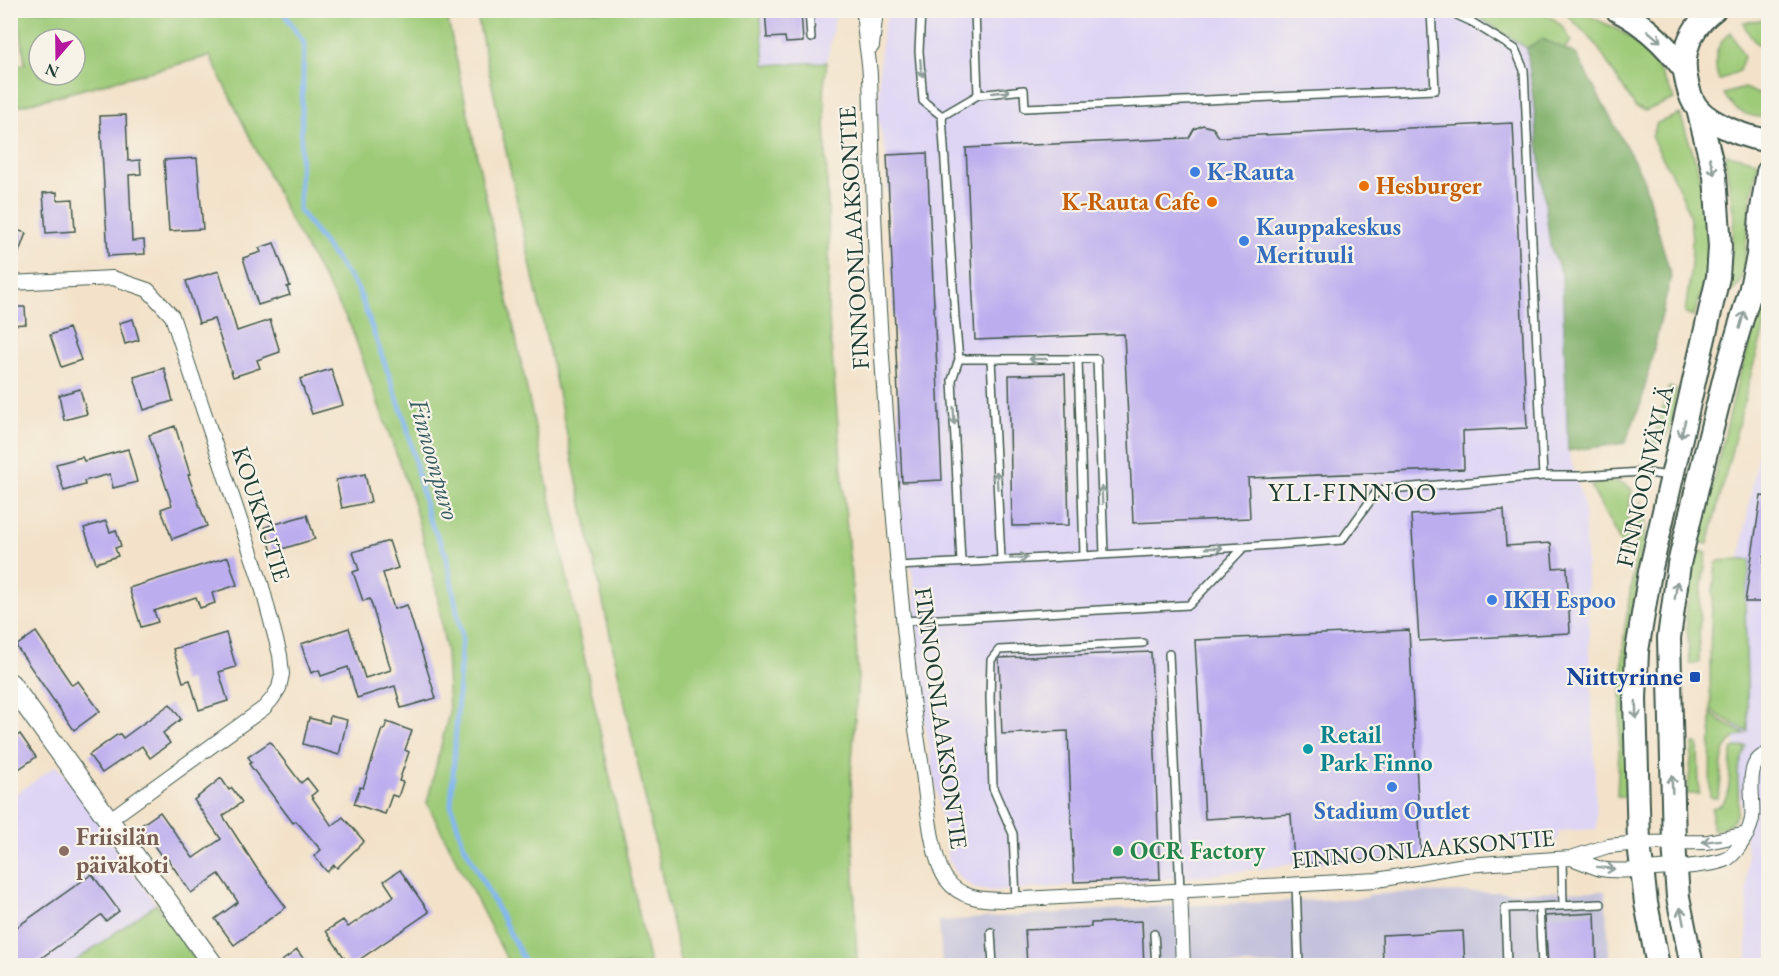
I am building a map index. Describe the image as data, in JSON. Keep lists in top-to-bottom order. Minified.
{"streets":{"main road":["FINNOONVÄYLÄ"],"street":["FINNOONLAAKSONTIE","KOUKKUTIE"]},"crossings":[["FINNOONLAAKSONTIE","FINNOONVÄYLÄ"]],"districts":["YLI-FINNOO"],"water":["Finnoonpuro"],"places":{"other":["K-Rauta","Hesburger","K-Rauta Cafe","Kauppakeskus Merituuli","IKH Espoo","Retail Park Finno","Stadium Outlet","Friisilän päiväkoti","OCR Factory"],"transit":["Niittyrinne"]},"north":"bottom"}
